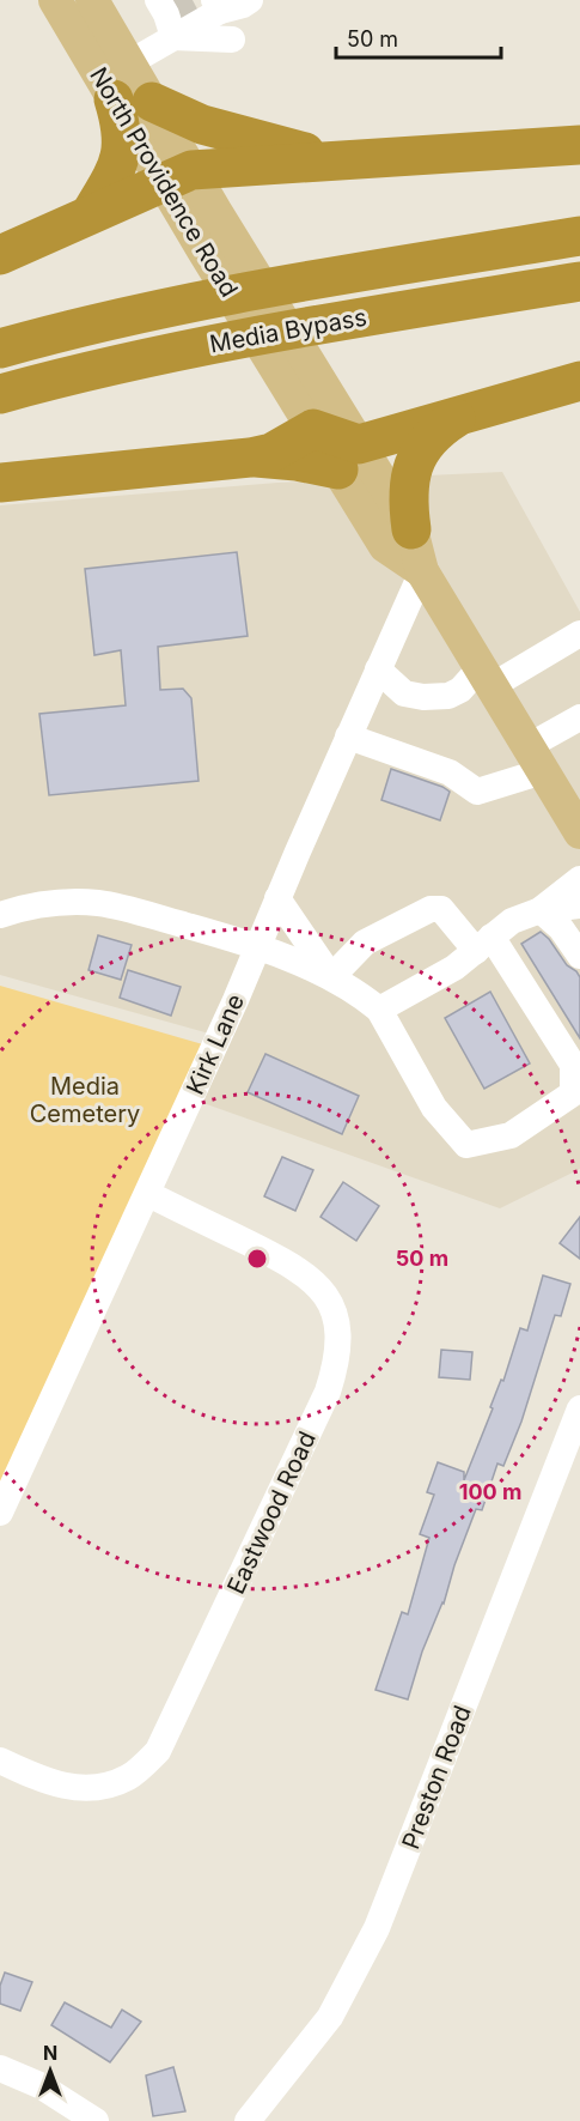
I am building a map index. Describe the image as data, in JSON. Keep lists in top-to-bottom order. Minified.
{"streets":{"highway":["Media Bypass"],"main road":["North Providence Road"],"street":["Kirk Lane","Eastwood Road","Preston Road"]},"crossings":[["Kirk Lane","Eastwood Road"]],"parks":["Media Cemetery"],"scale_bar":"50 m","north":"top","rings":["50 m","100 m"]}
